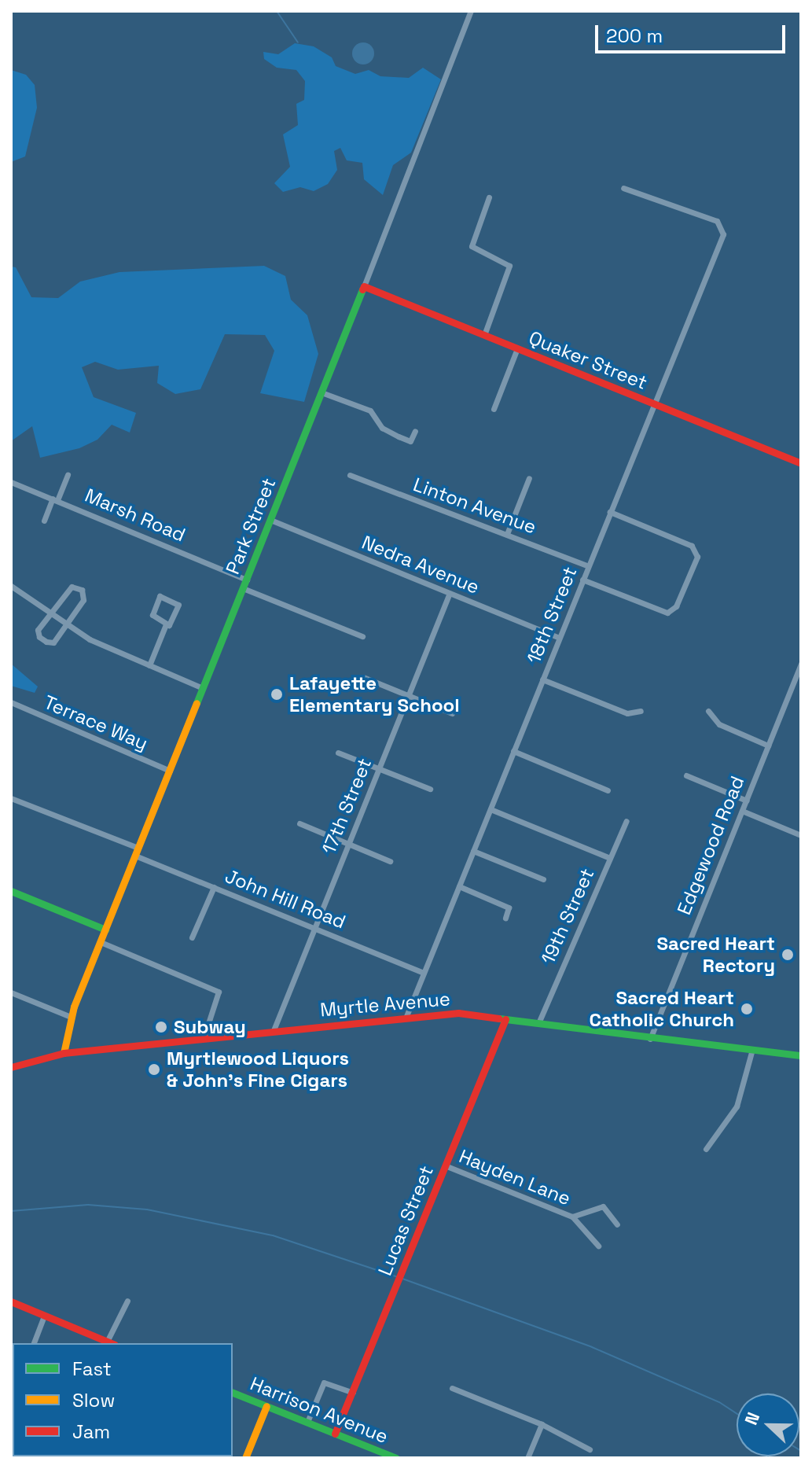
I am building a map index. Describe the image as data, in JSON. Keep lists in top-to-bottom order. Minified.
{"streets":{"street":["Quaker Street","Linton Avenue","Marsh Road","Park Street","Nedra Avenue","18th Street","Terrace Way","17th Street","Edgewood Road","John Hill Road","19th Street","Myrtle Avenue","Hayden Lane","Lucas Street","Harrison Avenue"]},"crossings":[["Quaker Street","Park Street"],["Quaker Street","18th Street"],["Linton Avenue","18th Street"],["Marsh Road","Park Street"],["Park Street","Nedra Avenue"],["Park Street","Terrace Way"],["Park Street","John Hill Road"],["Park Street","Myrtle Avenue"],["Nedra Avenue","18th Street"],["Nedra Avenue","17th Street"],["18th Street","John Hill Road"],["18th Street","Myrtle Avenue"],["17th Street","John Hill Road"],["17th Street","Myrtle Avenue"],["Edgewood Road","Myrtle Avenue"],["19th Street","Myrtle Avenue"],["Myrtle Avenue","Lucas Street"],["Hayden Lane","Lucas Street"],["Lucas Street","Harrison Avenue"]],"places":["Lafayette Elementary School","Sacred Heart Rectory","Sacred Heart Catholic Church","Subway","Myrtlewood Liquors & John’s Fine Cigars"],"legend":["Fast","Slow","Jam"],"scale_bar":"200 m","north":"left"}
